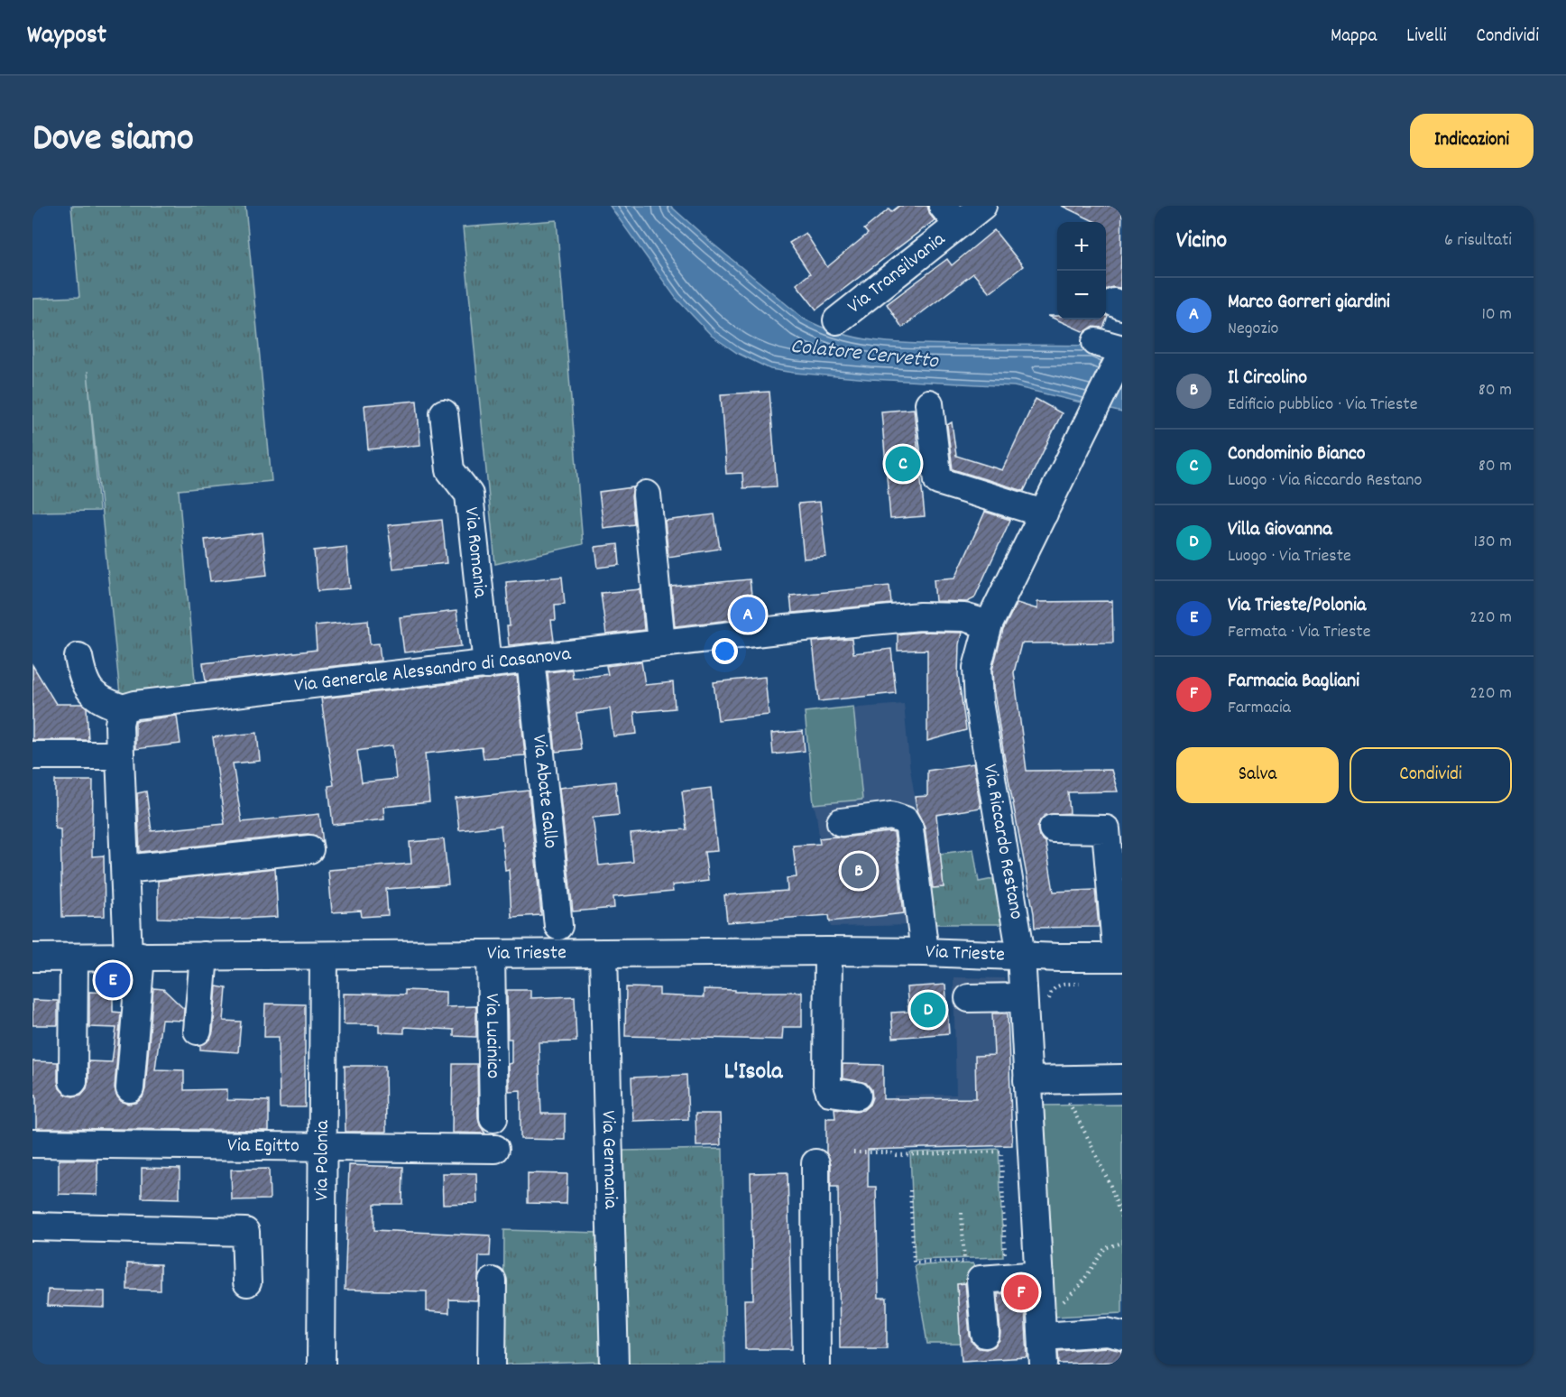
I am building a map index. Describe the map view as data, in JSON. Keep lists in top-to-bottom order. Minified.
{"streets":{"street":["Via Transilvania","Via Romania","Via Generale Alessandro di Casanova","Via Abate Gallo","Via Riccardo Restano","Via Trieste","Via Lucinico","Via Egitto","Via Germania","Via Polonia"]},"crossings":[["Via Romania","Via Generale Alessandro di Casanova"],["Via Generale Alessandro di Casanova","Via Abate Gallo"],["Via Generale Alessandro di Casanova","Via Riccardo Restano"],["Via Riccardo Restano","Via Trieste"],["Via Trieste","Via Lucinico"],["Via Trieste","Via Germania"],["Via Trieste","Via Polonia"],["Via Egitto","Via Polonia"]],"districts":["L'Isola"],"water":["Colatore Cervetto"],"page":{"header":"Waypost","nav":["Mappa","Livelli","Condividi"],"title":"Dove siamo","buttons":["Indicazioni",["Salva","Condividi"]],"heading":["Vicino","6 risultati"],"map_buttons":["+","−"],"list":[{"mark":"A","name":"Marco Gorreri giardini","note":"Negozio","value":"10 m"},{"mark":"B","name":"Il Circolino","note":"Edificio pubblico · Via Trieste","value":"80 m"},{"mark":"C","name":"Condominio Bianco","note":"Luogo · Via Riccardo Restano","value":"80 m"},{"mark":"D","name":"Villa Giovanna","note":"Luogo · Via Trieste","value":"130 m"},{"mark":"E","name":"Via Trieste/Polonia","note":"Fermata · Via Trieste","value":"220 m"},{"mark":"F","name":"Farmacia Bagliani","note":"Farmacia","value":"220 m"}],"pins":["C","A","B","E","D","F"]}}
